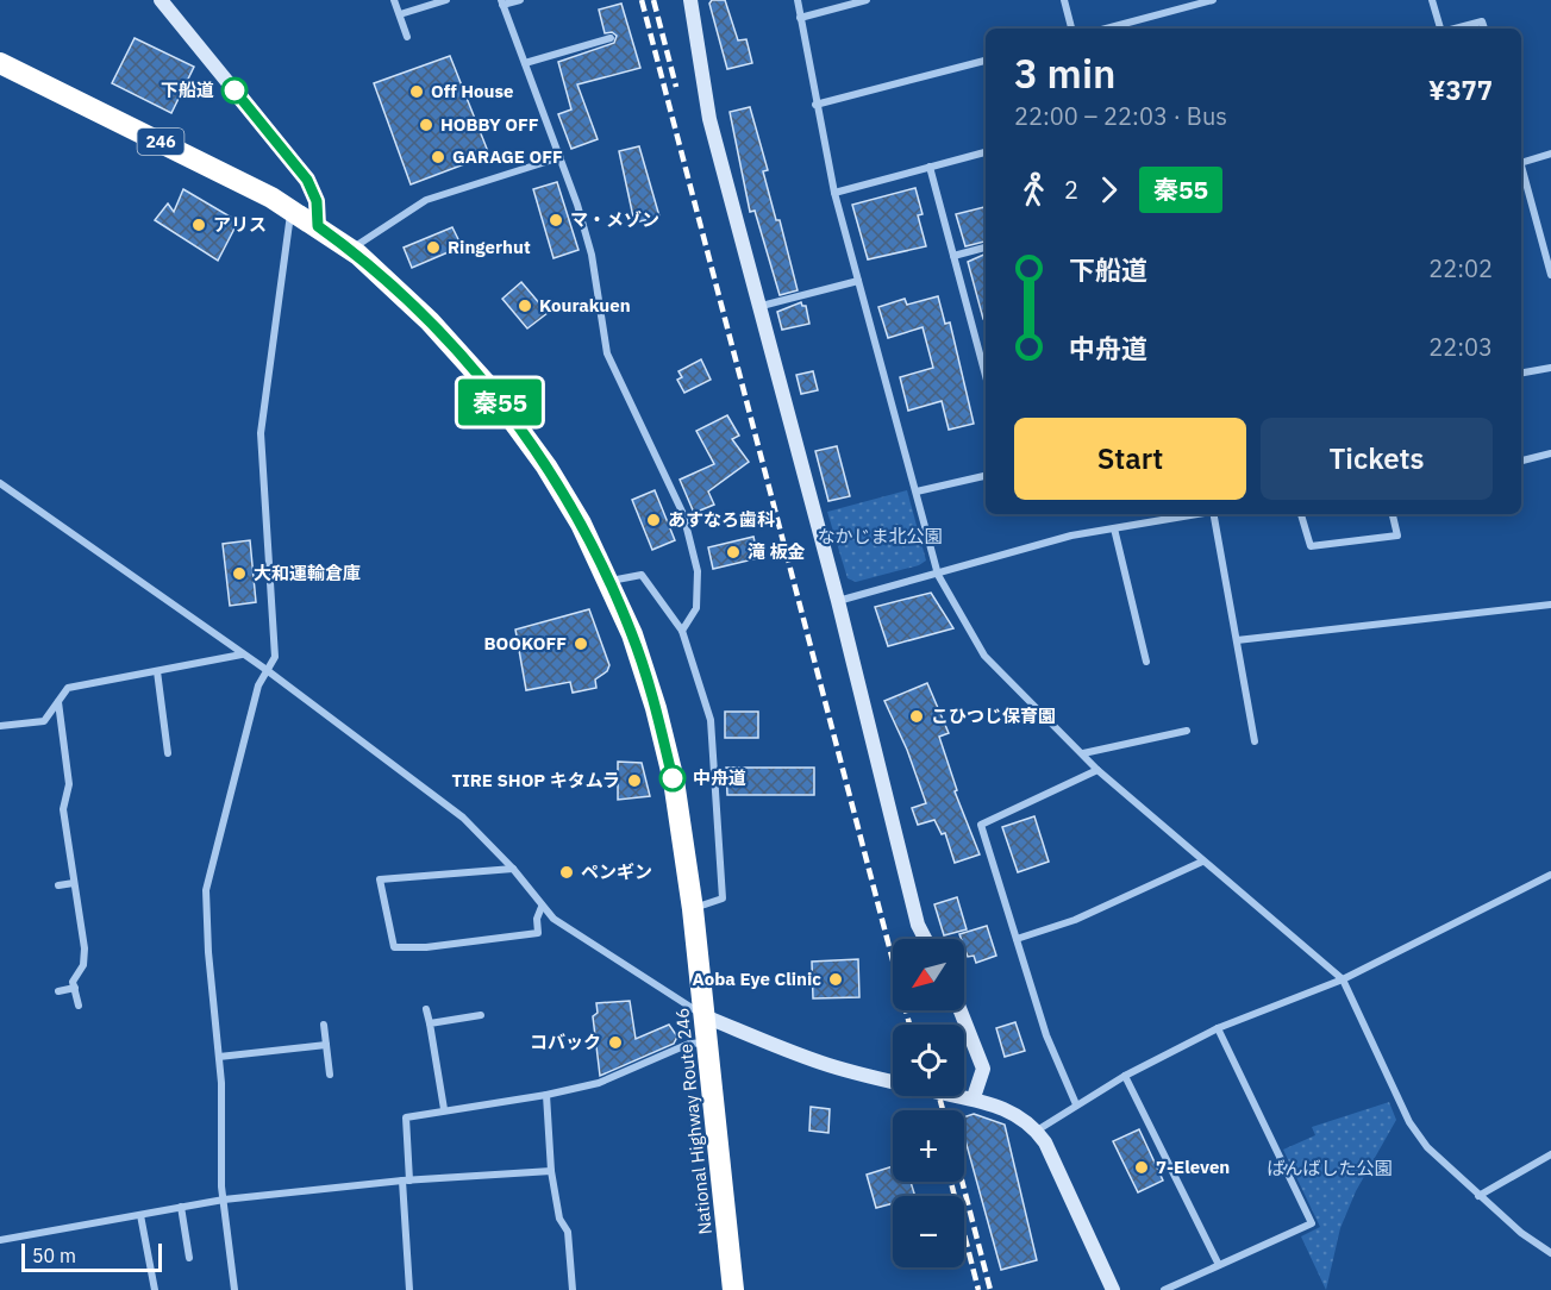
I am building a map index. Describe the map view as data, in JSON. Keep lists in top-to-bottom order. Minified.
{"streets":{"highway":["246","National Highway Route 246"]},"parks":["なかじま北公園","ばんばした公園"],"places":["下船道","Off House","HOBBY OFF","GARAGE OFF","マ・メゾン","アリス","Ringerhut","Kourakuen","あすなろ歯科","滝 板金","大和運輸倉庫","BOOKOFF","こひつじ保育園","中舟道","TIRE SHOP キタムラ","ペンギン","Aoba Eye Clinic","コバック","7-Eleven"],"lines":["bus line 秦55"],"scale_bar":"50 m","north":"bottom left","page":{"on_map":"秦55","heading":["3 min","22:00 – 22:03 · Bus","¥377"],"legs":["2","秦55"],"list":[{"name":"下船道","value":"22:02"},{"name":"中舟道","value":"22:03"}],"buttons":["Start","Tickets"],"map_buttons":["+","−"],"scale":"50 m"}}
